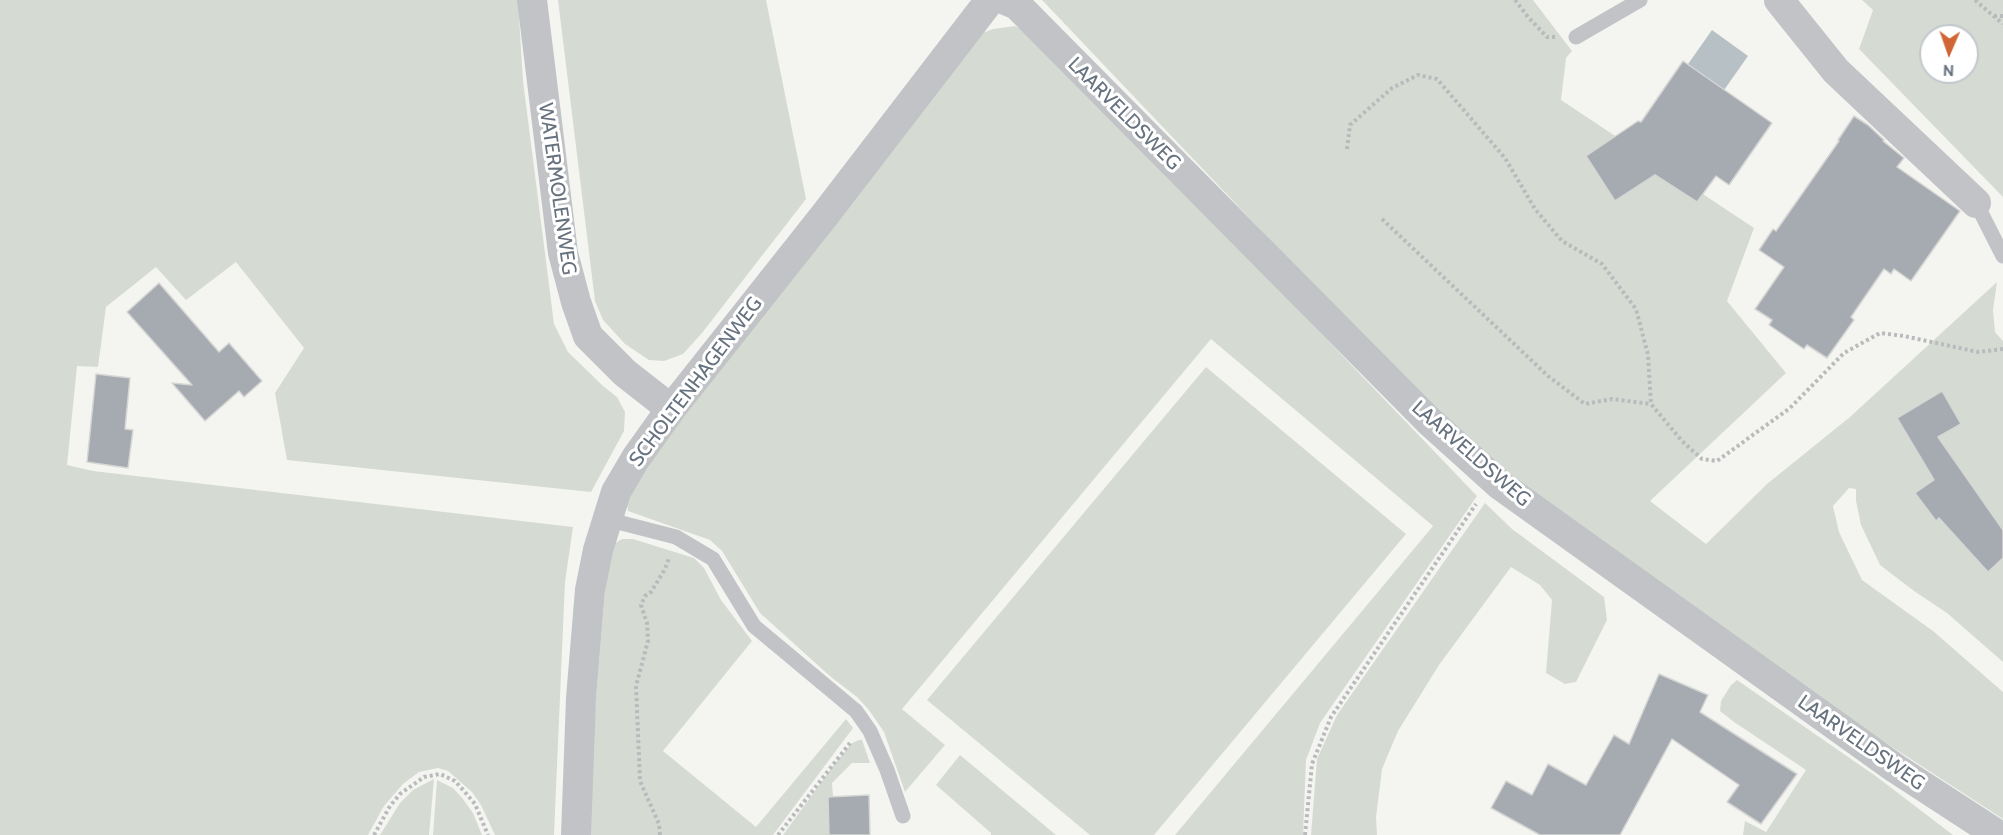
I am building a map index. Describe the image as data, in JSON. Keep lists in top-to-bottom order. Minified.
{"streets":{"street":["LAARVELDSWEG","WATERMOLENWEG","SCHOLTENHAGENWEG"]},"crossings":[["WATERMOLENWEG","SCHOLTENHAGENWEG"]],"north":"bottom"}
